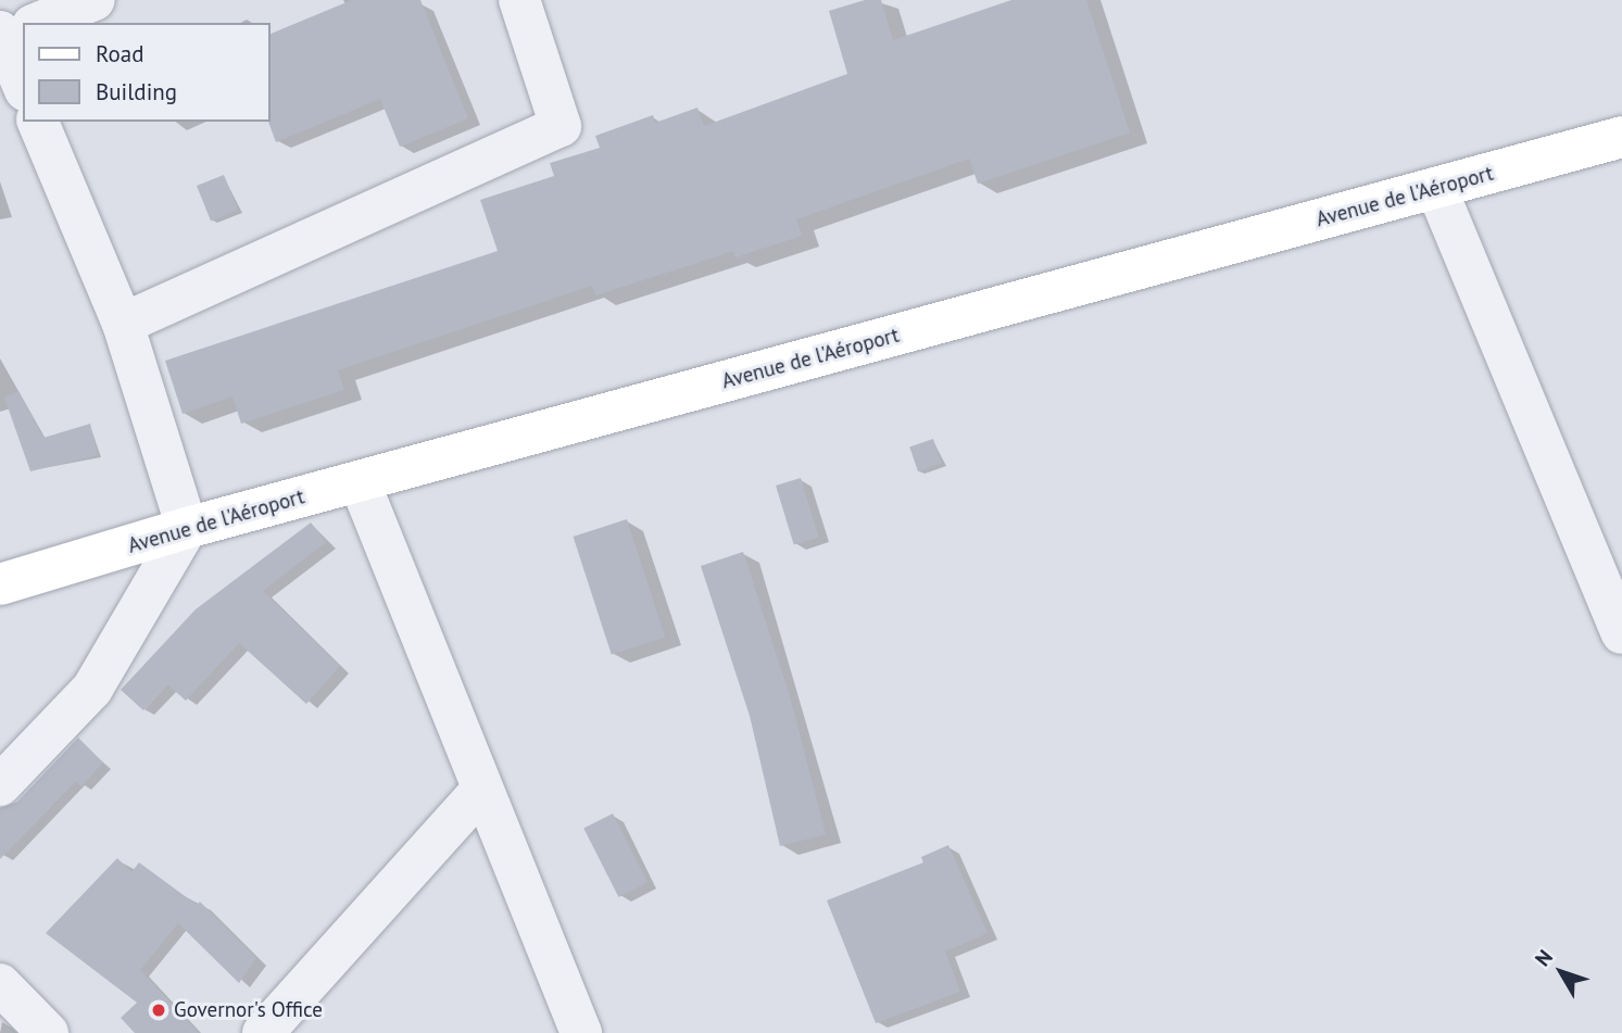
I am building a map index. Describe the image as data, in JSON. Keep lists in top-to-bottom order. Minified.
{"streets":{"main road":["Avenue de l'Aéroport"]},"places":["Governor's Office"],"legend":["Road","Building"],"north":"top left"}
